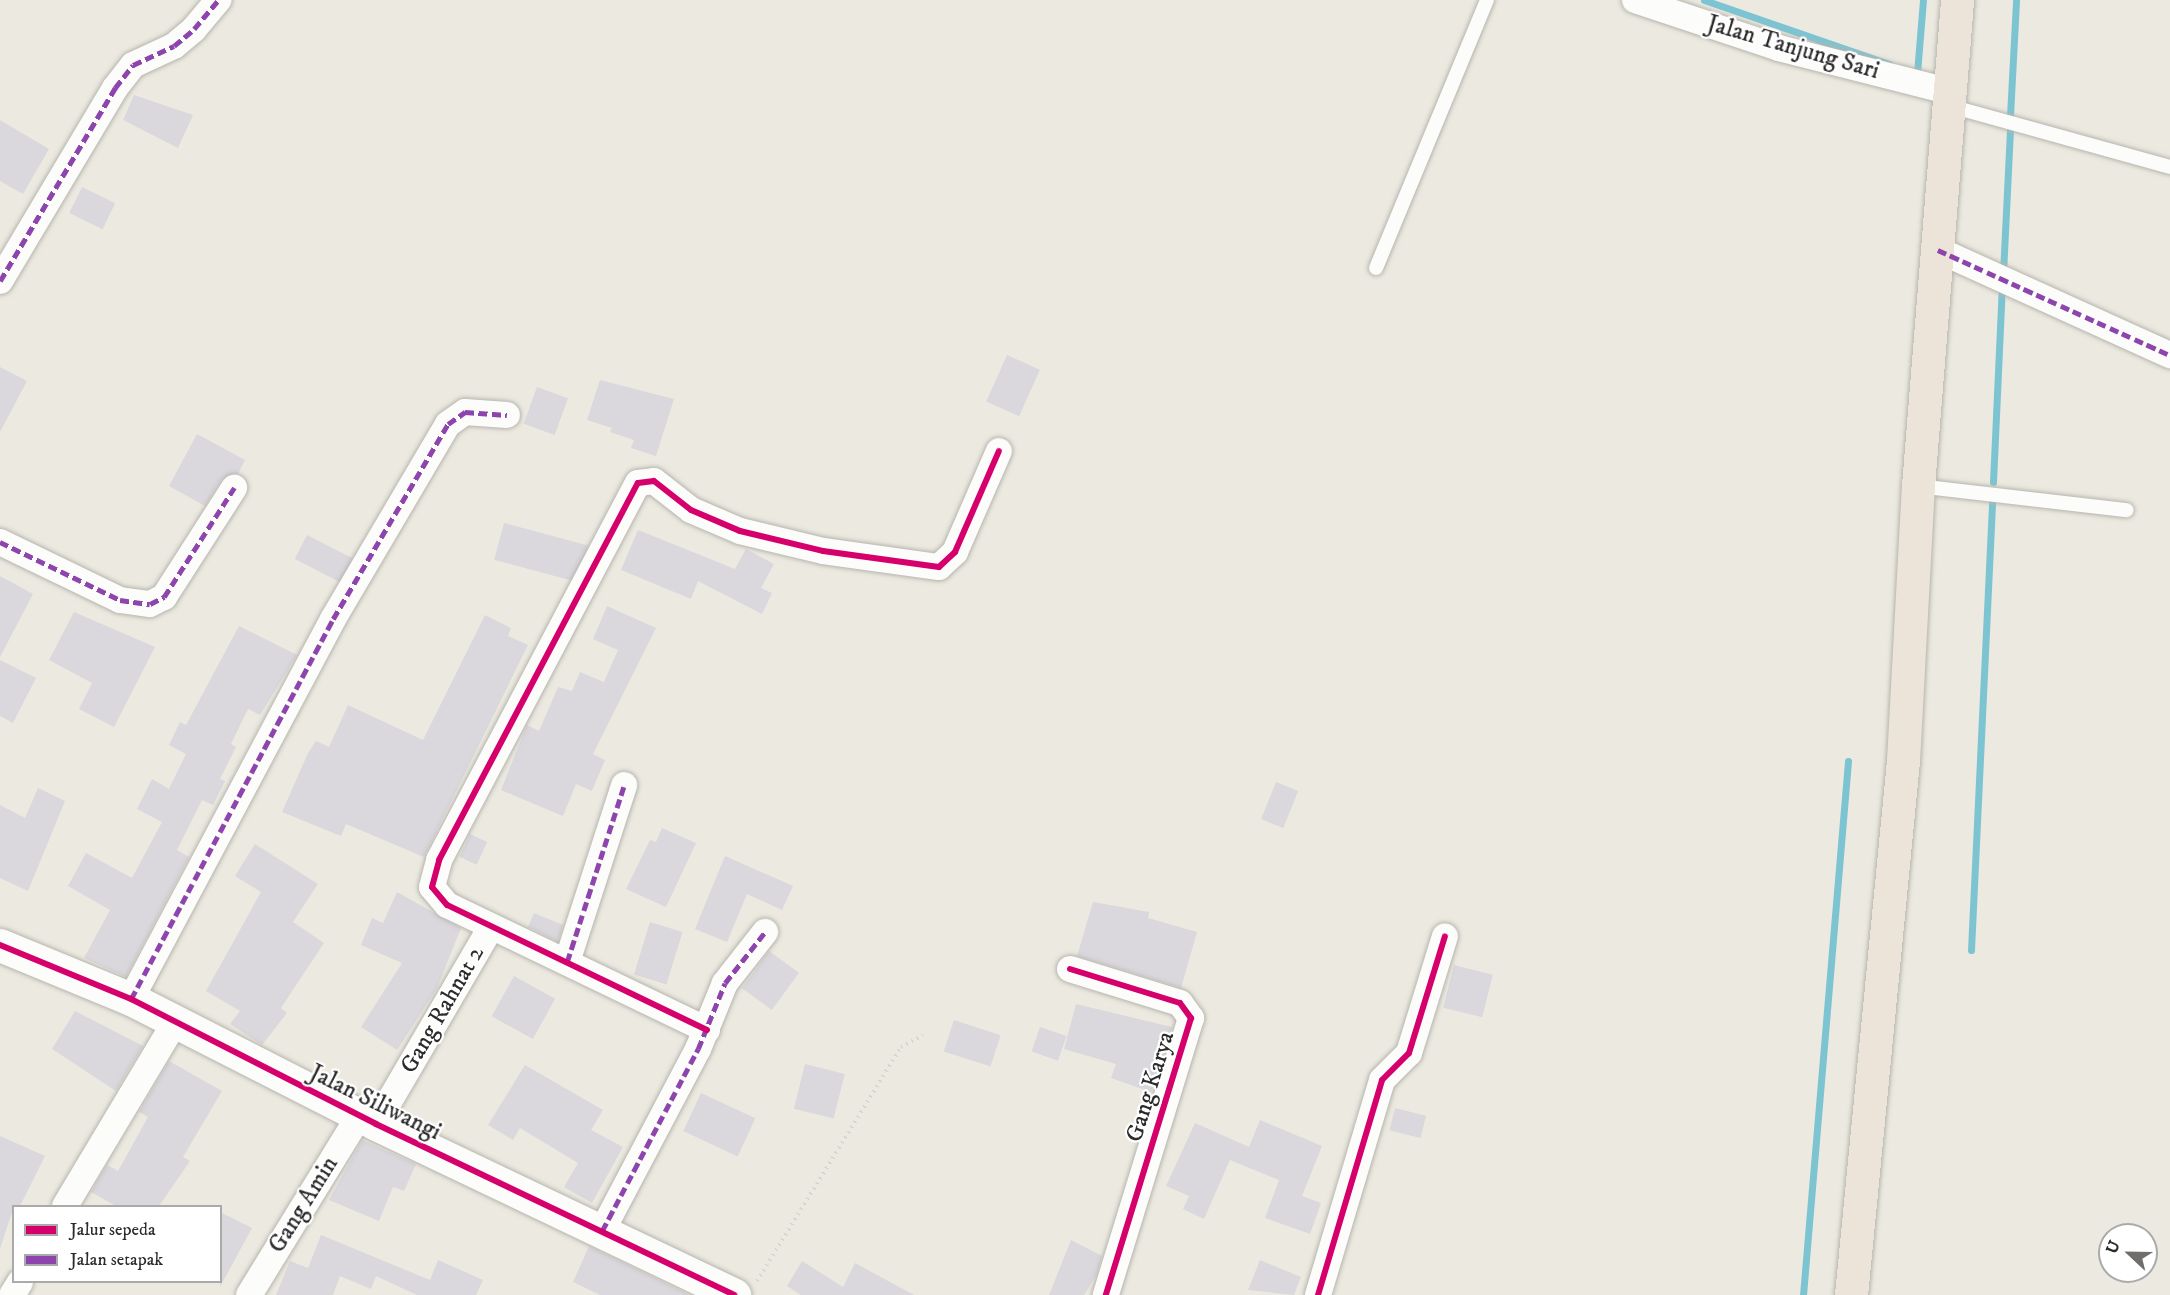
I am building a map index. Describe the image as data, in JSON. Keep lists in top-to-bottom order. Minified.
{"streets":{"street":["Jalan Tanjung Sari","Gang Rahnat 2","Gang Karya","Jalan Siliwangi","Gang Amin"]},"crossings":[["Gang Rahnat 2","Jalan Siliwangi"],["Gang Rahnat 2","Gang Amin"],["Jalan Siliwangi","Gang Amin"]],"legend":["Jalur sepeda","Jalan setapak"],"north":"left"}
